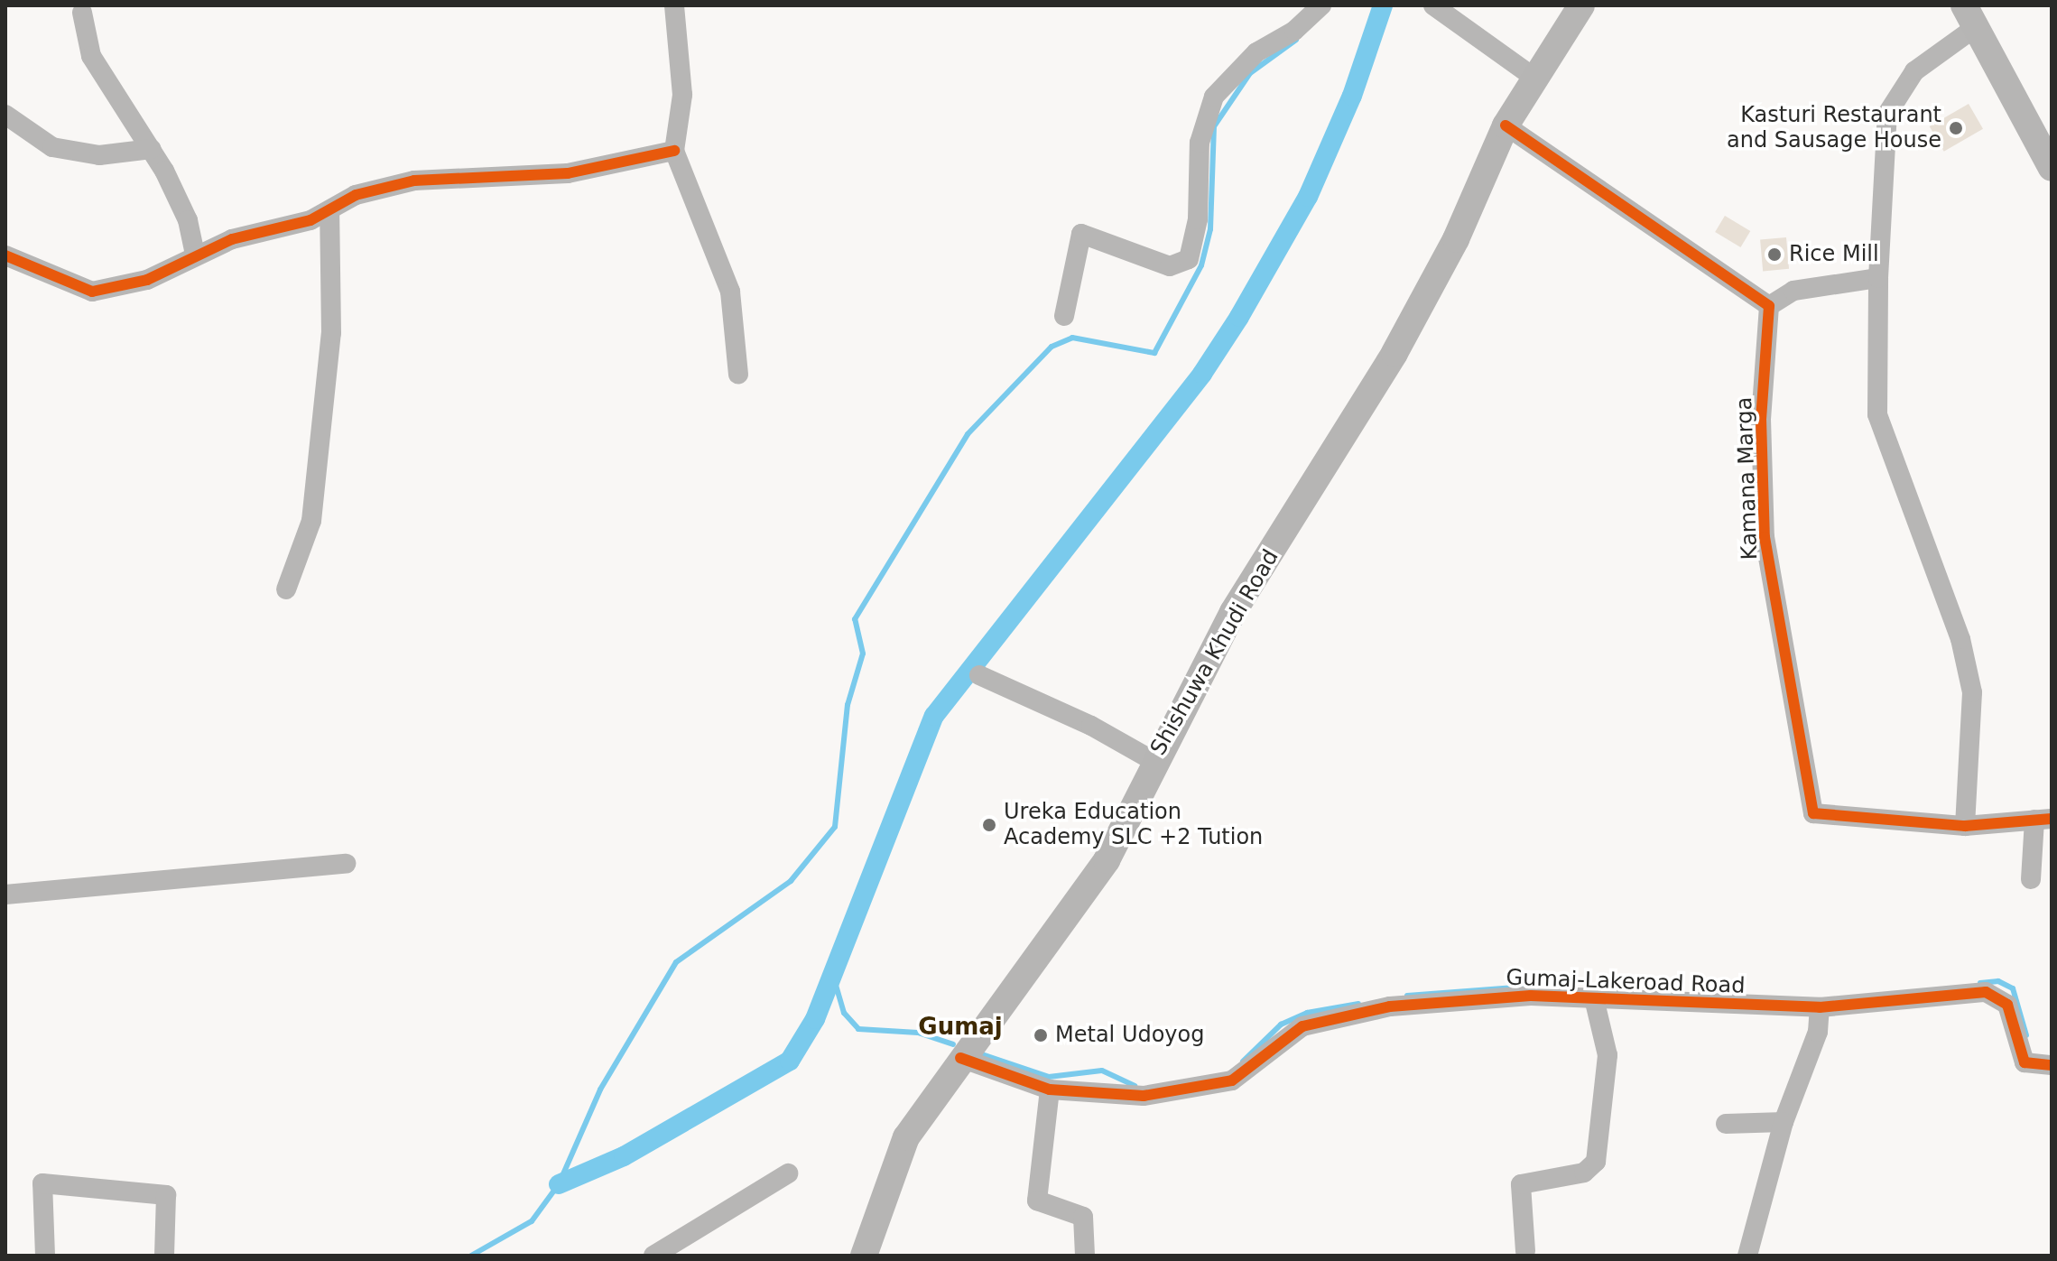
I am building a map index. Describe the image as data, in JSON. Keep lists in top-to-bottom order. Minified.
{"streets":{"main road":["Shishuwa Khudi Road"],"street":["Kamana Marga","Gumaj-Lakeroad Road"]},"crossings":[["Shishuwa Khudi Road","Gumaj-Lakeroad Road"]],"districts":["Gumaj"],"places":["Kasturi Restaurant and Sausage House","Rice Mill","Ureka Education Academy SLC +2 Tution","Metal Udoyog"]}
